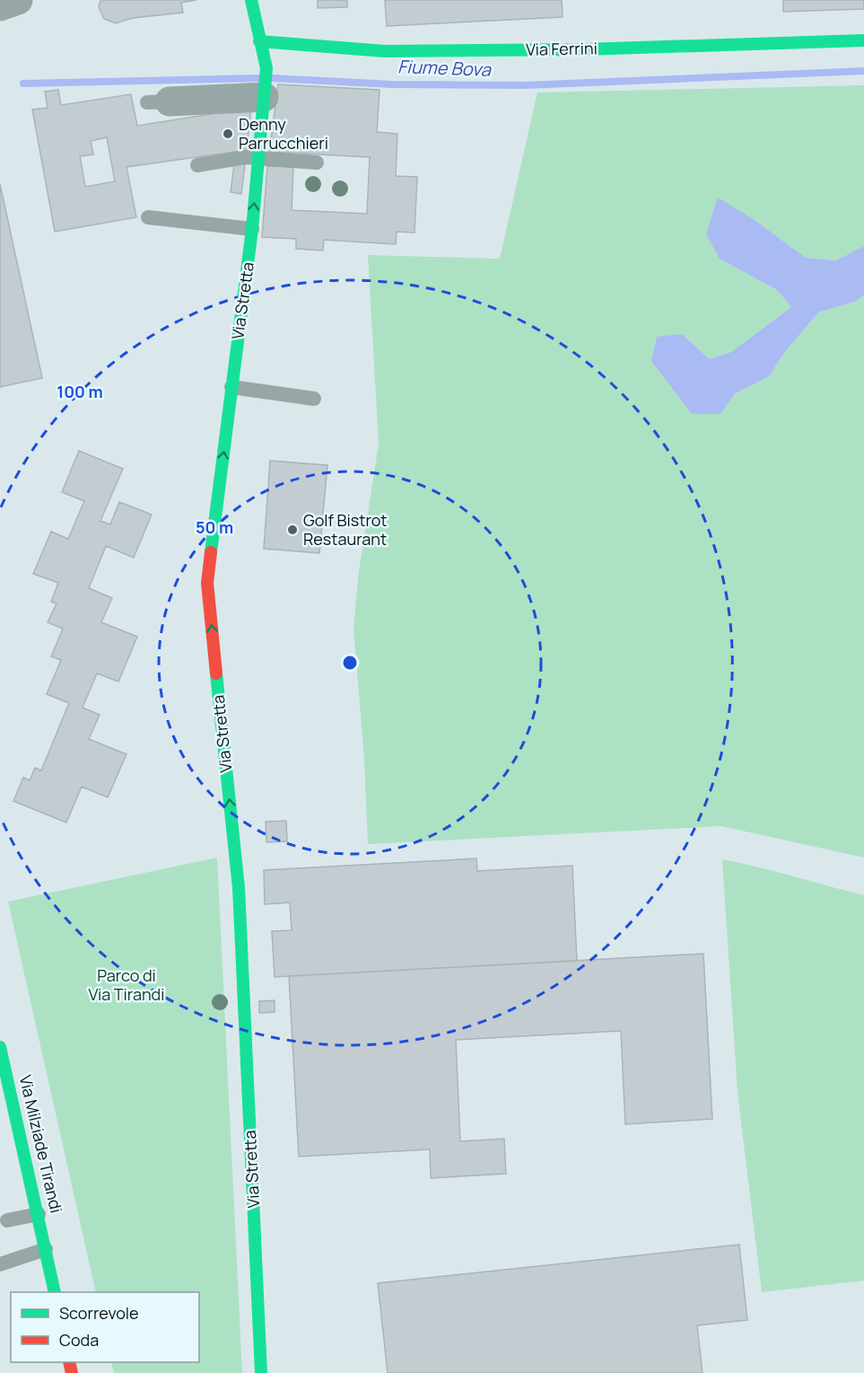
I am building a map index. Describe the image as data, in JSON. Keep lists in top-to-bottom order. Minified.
{"streets":{"street":["Via Ferrini","Via Stretta","Via Milziade Tirandi"]},"crossings":[["Via Ferrini","Via Stretta"]],"one_way":["Via Stretta"],"water":["Fiume Bova"],"parks":["Parco di Via Tirandi"],"places":["Denny Parrucchieri","Golf Bistrot Restaurant"],"legend":["Scorrevole","Coda"],"rings":["100 m","50 m"]}
